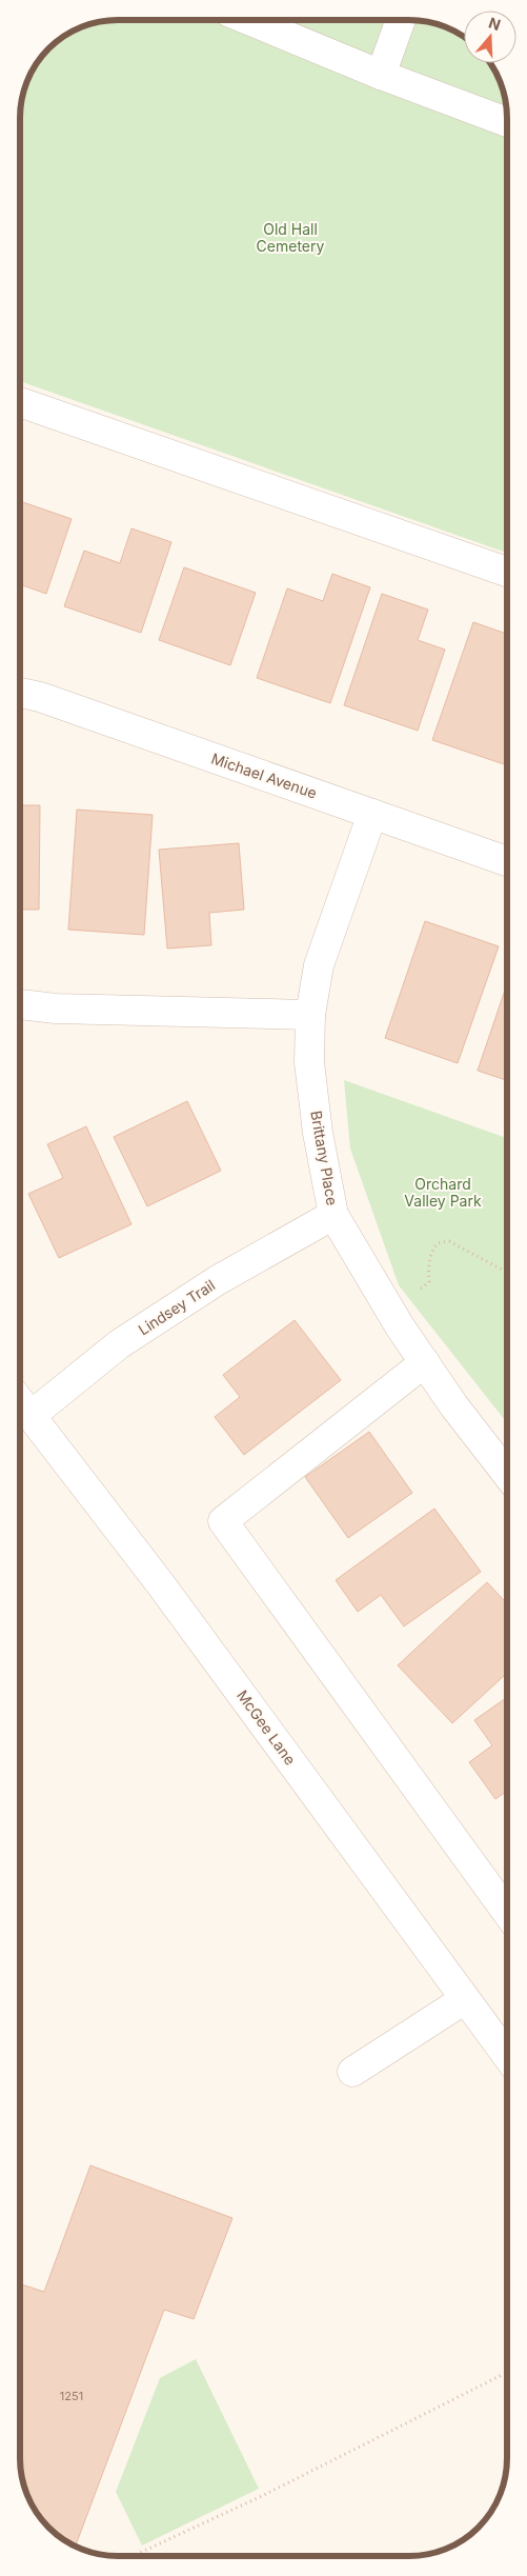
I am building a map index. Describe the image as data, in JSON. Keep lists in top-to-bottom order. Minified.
{"streets":{"street":["Michael Avenue","Brittany Place","Lindsey Trail","McGee Lane"]},"crossings":[["Michael Avenue","Brittany Place"],["Brittany Place","Lindsey Trail"],["Lindsey Trail","McGee Lane"]],"parks":["Old Hall Cemetery","Orchard Valley Park"],"house_numbers":["1251"],"north":"top"}
